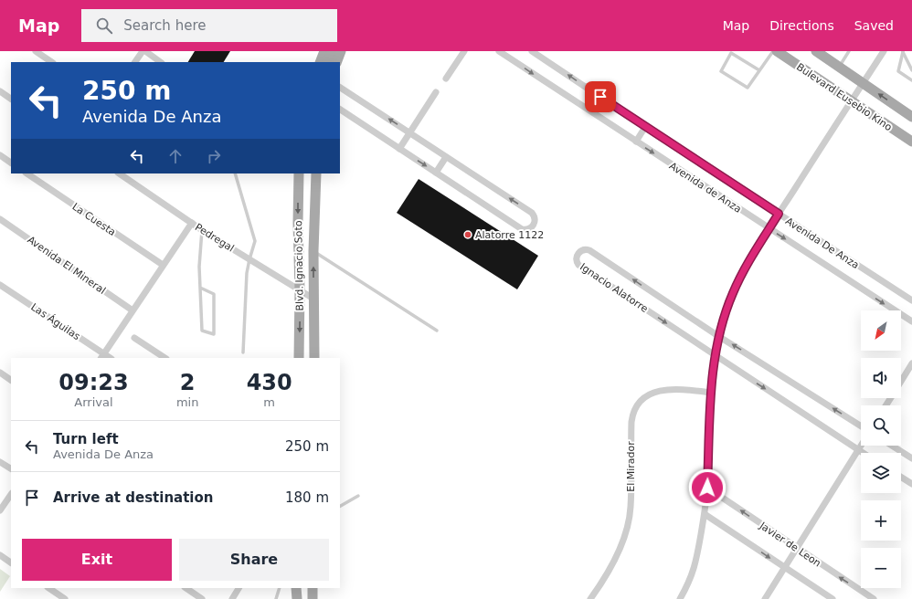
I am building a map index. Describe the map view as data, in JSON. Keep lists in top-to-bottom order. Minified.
{"streets":{"main road":["Bulevard Eusebio Kino","Blvd. Ignacio Soto"],"street":["Avenida de Anza","La Cuesta","Pedregal","Avenida De Anza","Avenida El Mineral","Ignacio Alatorre","Las Águilas","El Mirador","Javier de Leon"]},"crossings":[["Pedregal","Blvd. Ignacio Soto"]],"one_way":["Avenida de Anza"],"places":["Alatorre 1122"],"north":"bottom left","page":{"header":"Map","search":"Search here","nav":["Map","Directions","Saved"],"turn":["250 m","Avenida De Anza"],"map_buttons":["+","−"],"eta":["09:23","Arrival","2","min","430","m"],"list":[{"name":"Turn left","note":"Avenida De Anza","value":"250 m"},{"name":"Arrive at destination","value":"180 m"}],"buttons":["Exit","Share"]}}
